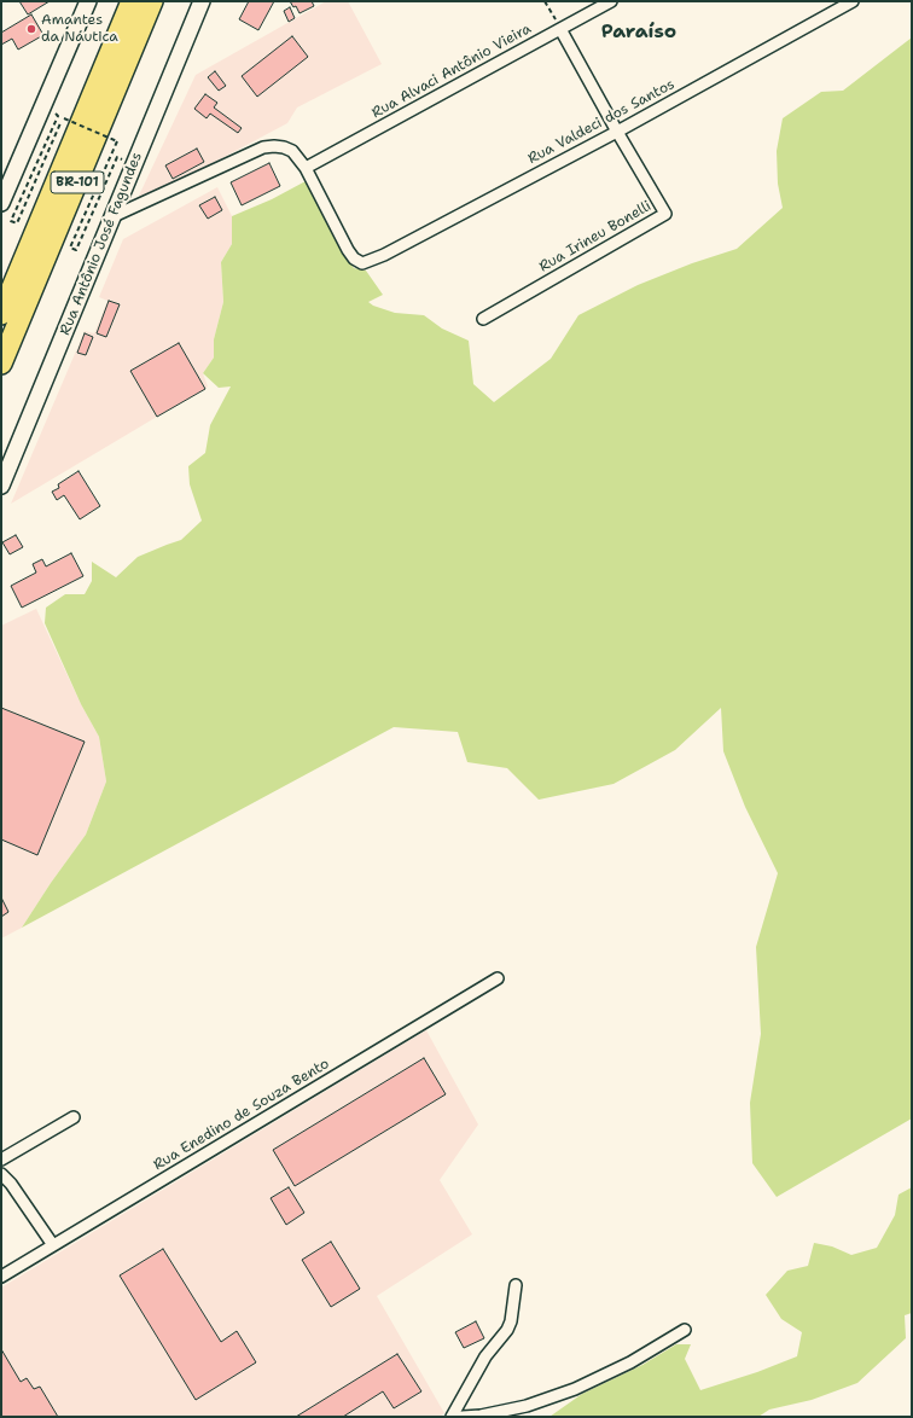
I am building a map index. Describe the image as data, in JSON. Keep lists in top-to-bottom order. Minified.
{"streets":{"highway":["BR-101"],"main road":["Rua Antônio José Fagundes"],"street":["Rua Alvaci Antônio Vieira","Rua Valdeci dos Santos","Rua Irineu Bonelli","Rua Enedino de Souza Bento"]},"crossings":[["Rua Alvaci Antônio Vieira","Rua Valdeci dos Santos"],["Rua Alvaci Antônio Vieira","Rua Irineu Bonelli"],["Rua Valdeci dos Santos","Rua Irineu Bonelli"]],"districts":["Paraíso"],"places":["Amantes da Náutica"]}
